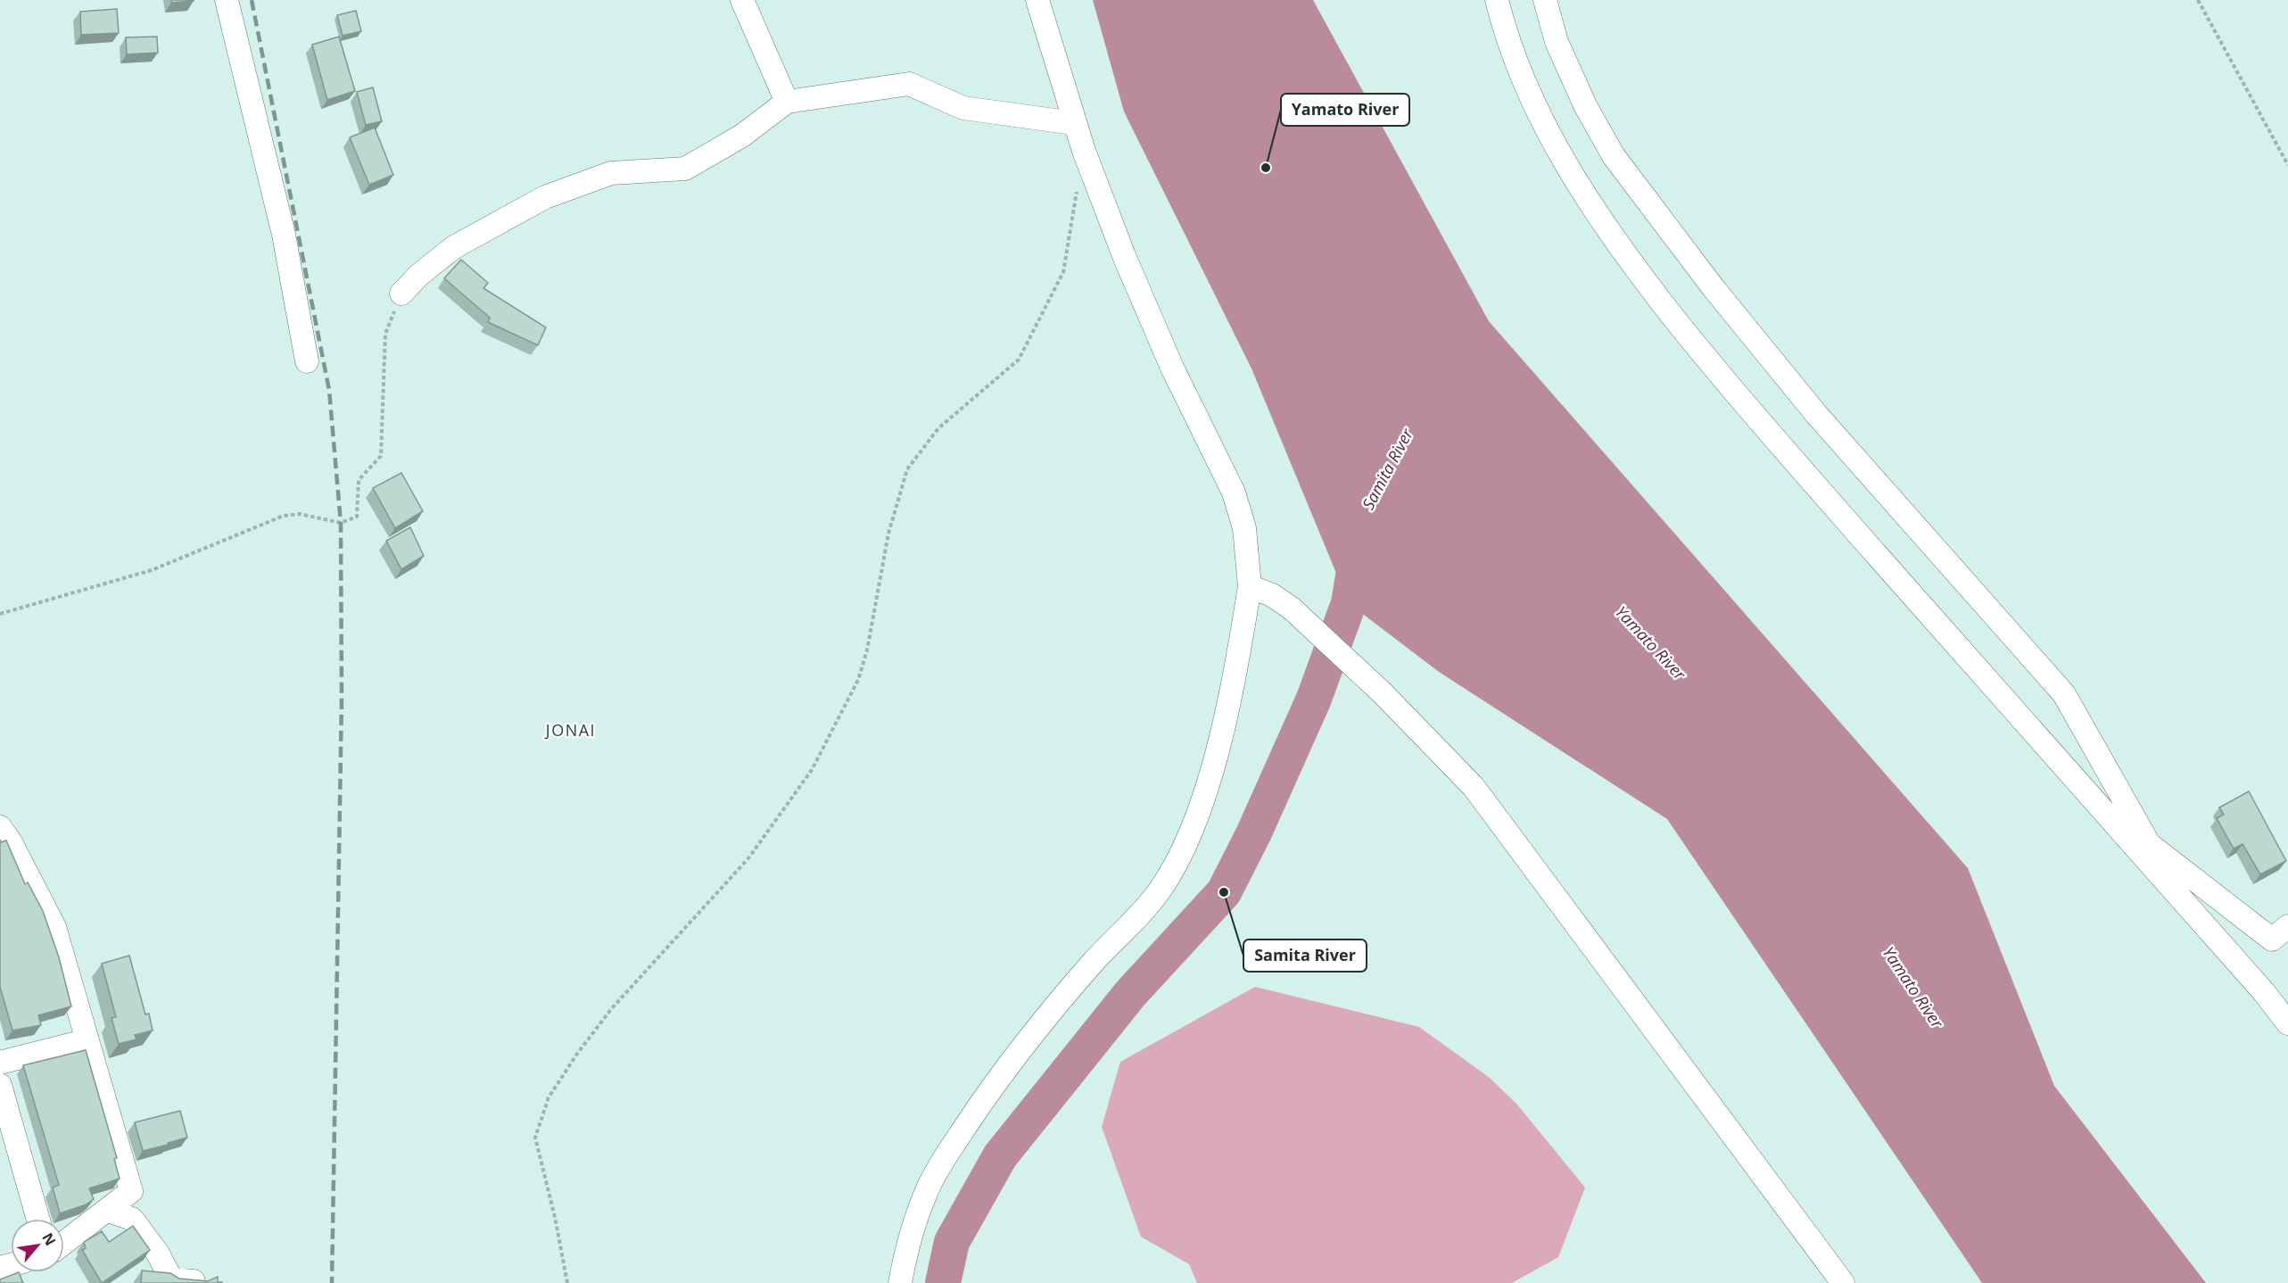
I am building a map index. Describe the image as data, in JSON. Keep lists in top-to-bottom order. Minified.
{"districts":["JONAI"],"water":["Samita River","Yamato River"],"places":["Yamato River","Samita River"],"north":"top right"}
